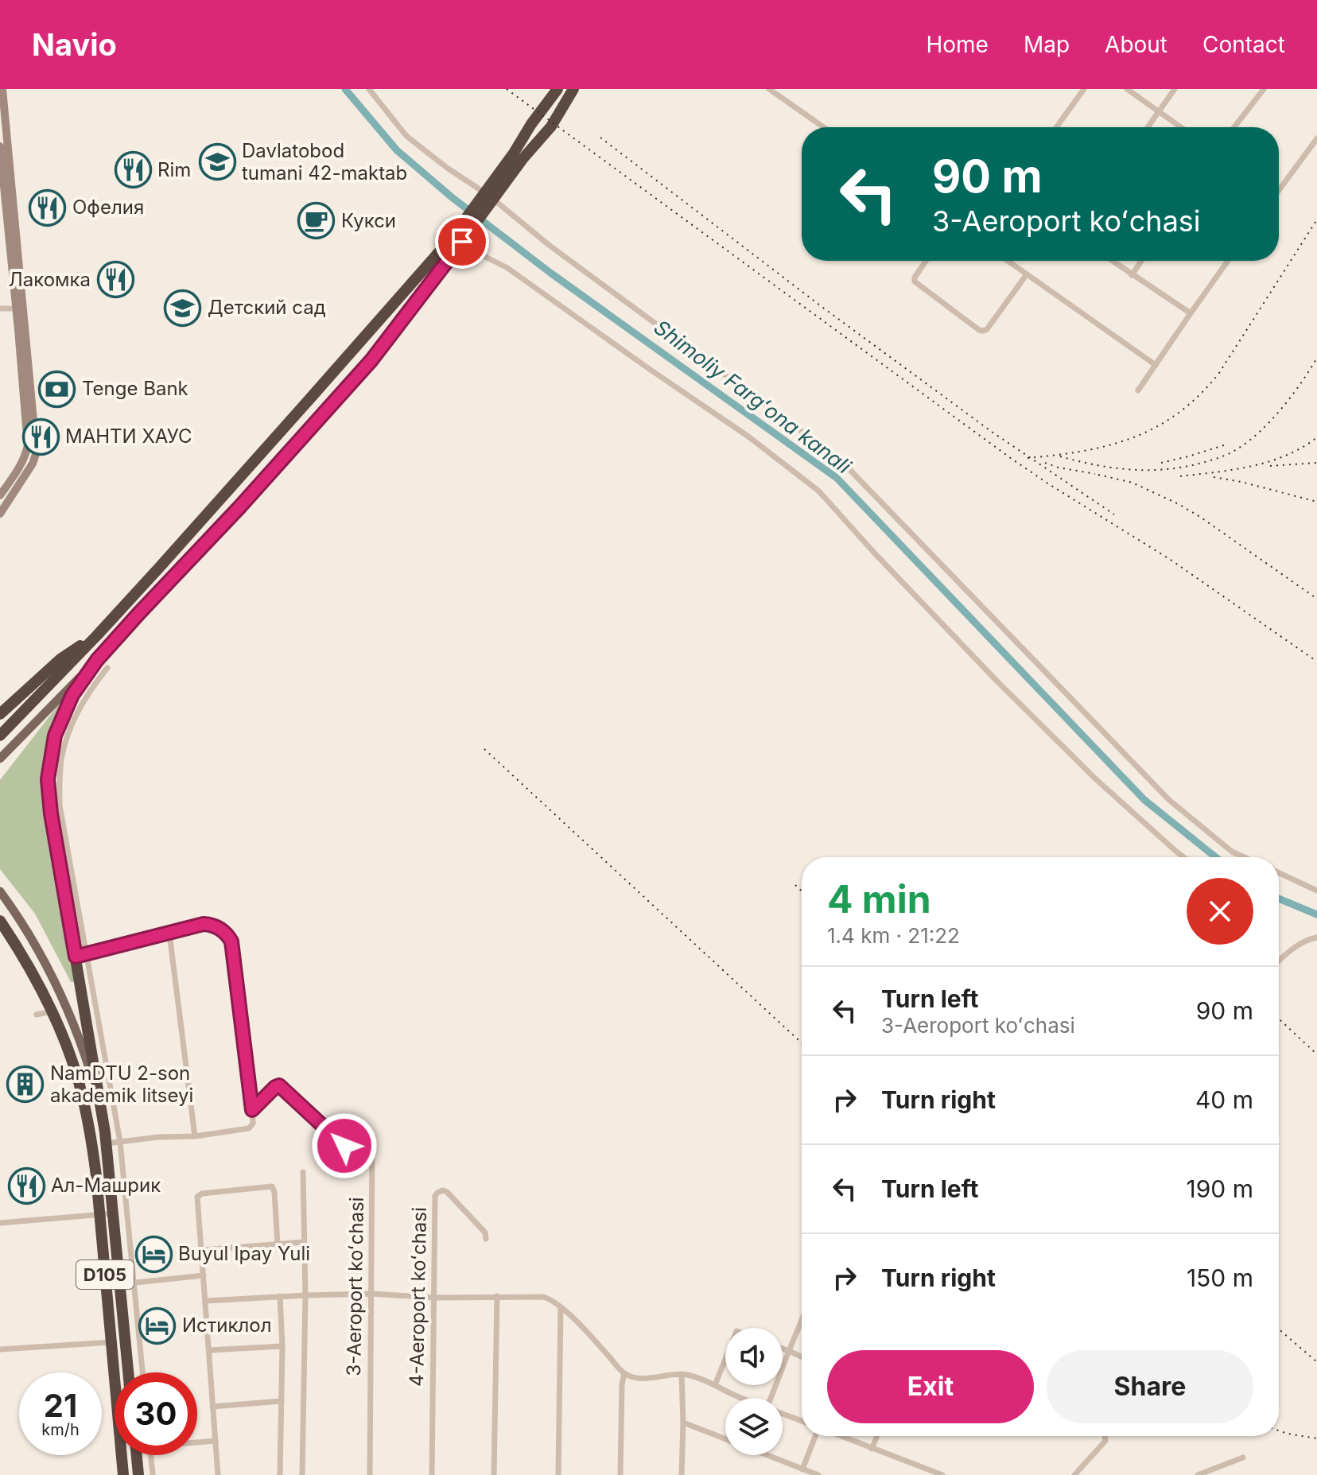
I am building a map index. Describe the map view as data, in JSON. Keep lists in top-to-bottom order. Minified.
{"streets":{"highway":["D105"],"street":["3-Aeroport koʻchasi","4-Aeroport koʻchasi"]},"water":["Shimoliy Fargʻona kanali"],"places":{"school or university":["Davlatobod tumani 42-maktab","Детский сад"],"restaurant":["Rim","Офелия","Лакомка","МАНТИ ХАУС","Ал-Машрик"],"cafe":["Кукси"],"bank":["Tenge Bank"],"building":["NamDTU 2-son akademik litseyi"],"hotel":["Buyul Ipay Yuli","Истиклол"]},"page":{"header":"Navio","nav":["Home","Map","About","Contact"],"turn":["90 m","3-Aeroport koʻchasi"],"heading":["4 min","1.4 km · 21:22"],"list":[{"name":"Turn left","note":"3-Aeroport koʻchasi","value":"90 m"},{"name":"Turn right","value":"40 m"},{"name":"Turn left","value":"190 m"},{"name":"Turn right","value":"150 m"}],"buttons":["Exit","Share"],"speed":"21 km/h","limit":"30"}}
